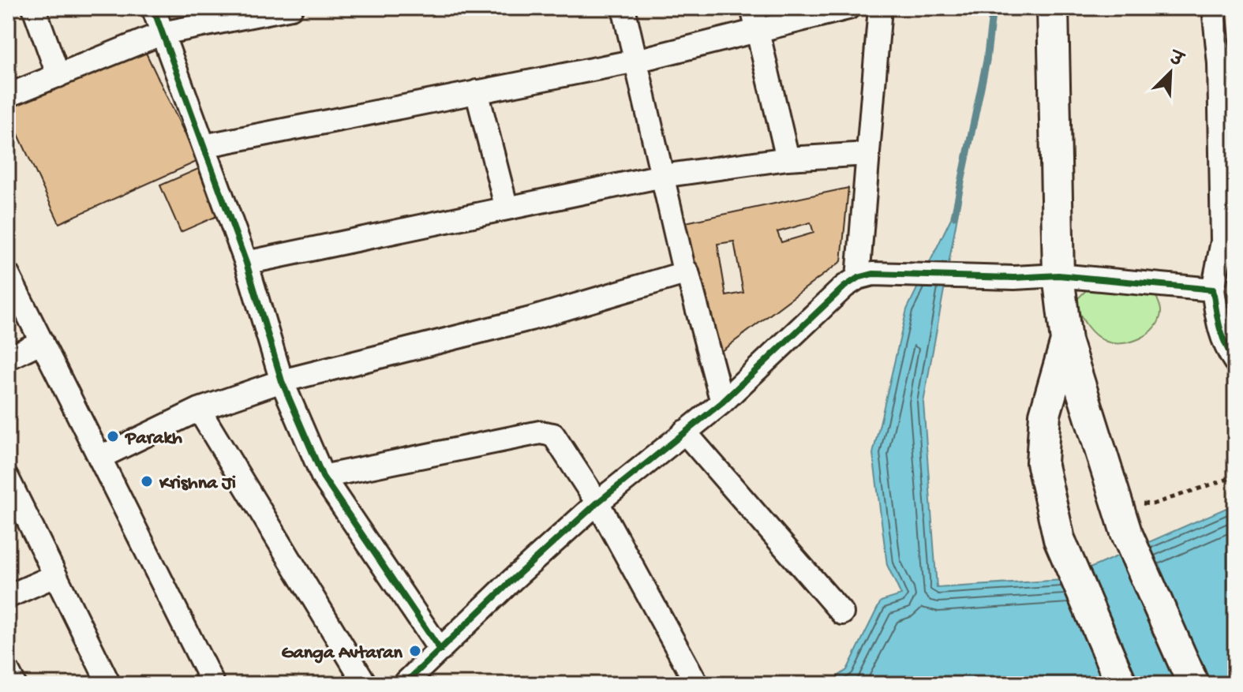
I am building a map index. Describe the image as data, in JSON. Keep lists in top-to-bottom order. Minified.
{"places":["Parakh","Krishna Ji","Ganga Avtaran"],"north":"top right"}
